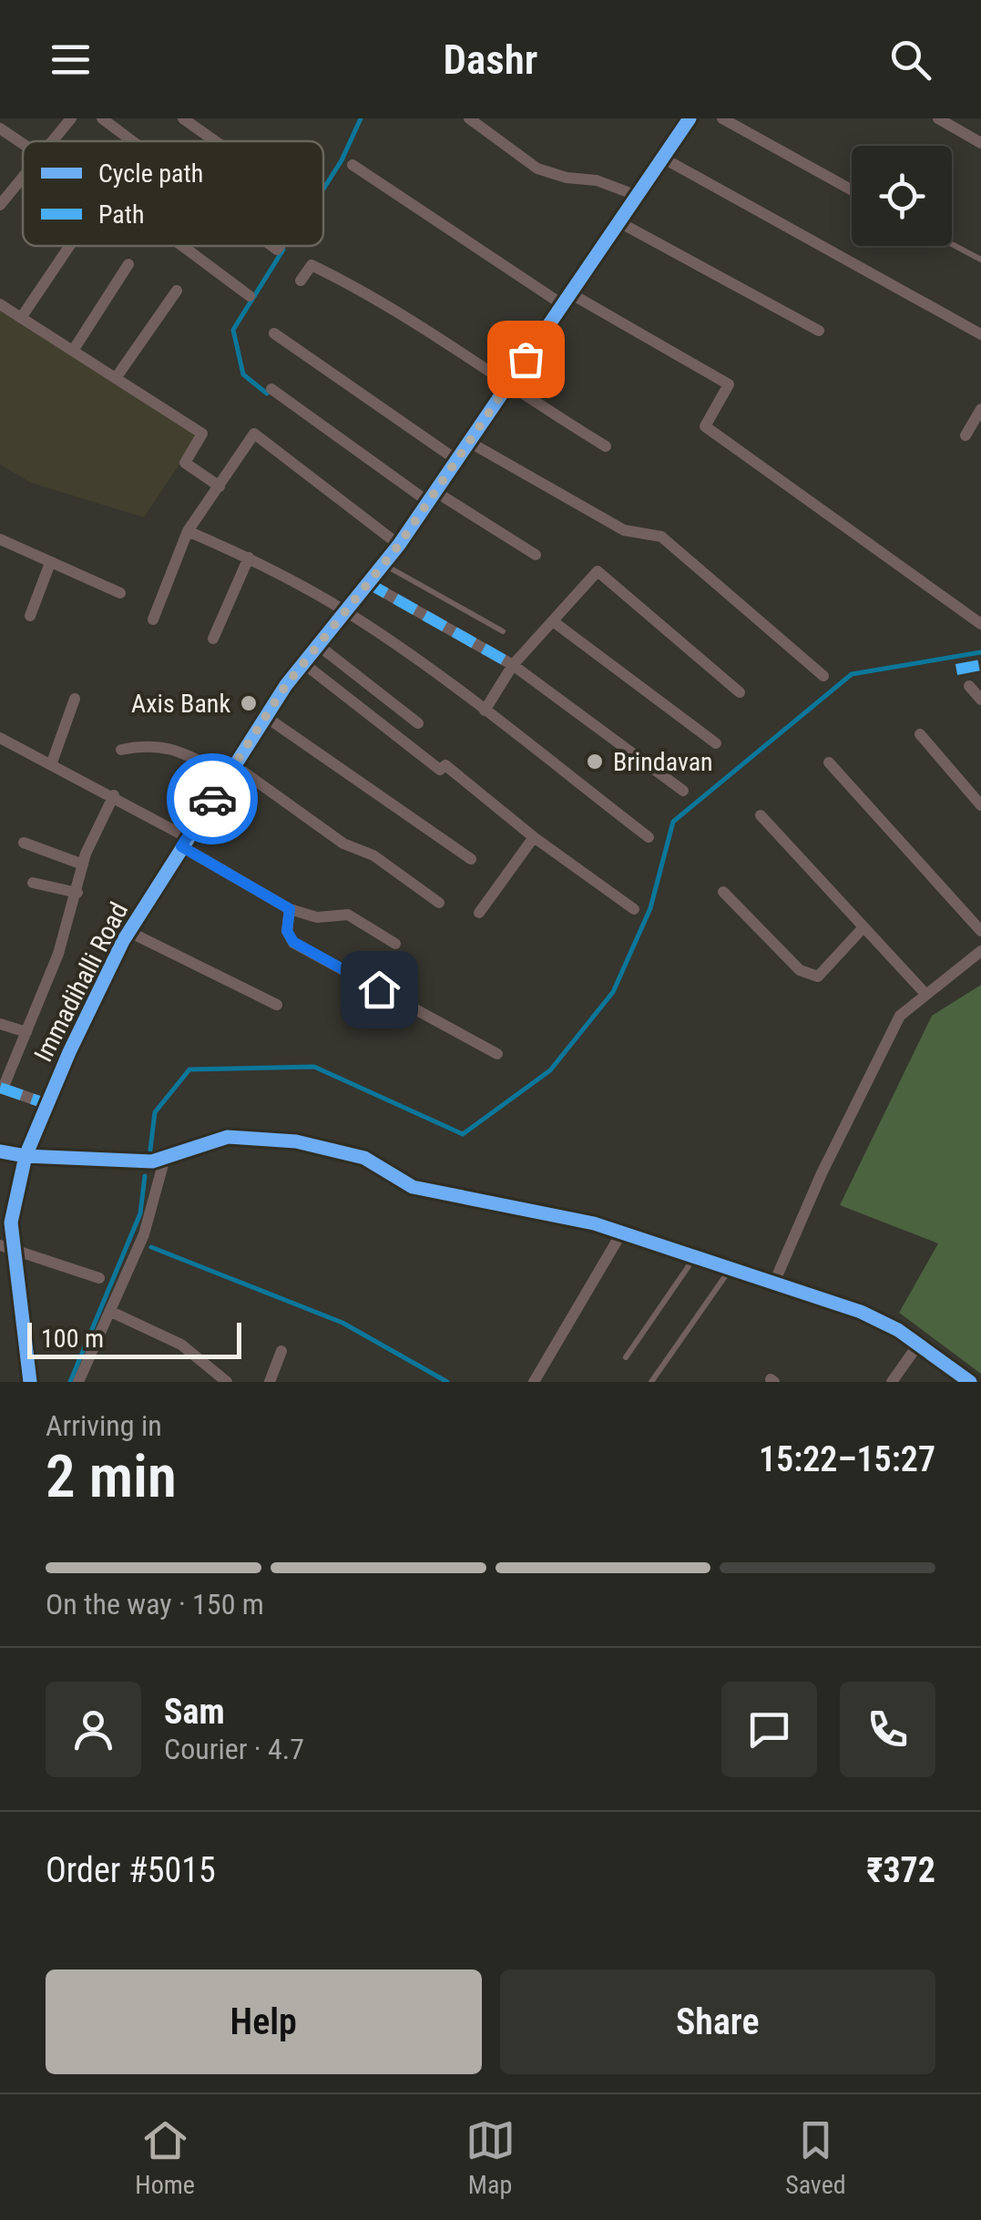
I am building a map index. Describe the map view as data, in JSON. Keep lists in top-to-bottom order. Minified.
{"streets":{"street":["Immadihalli Road"]},"places":["Axis Bank","Brindavan"],"legend":["Cycle path","Path"],"scale_bar":"100 m","page":{"header":"Dashr","scale":"100 m","heading":["2 min","Arriving in","15:22–15:27"],"panel":["Sam","Courier · 4.7","Order #5015","₹372"],"bar":"On the way · 150 m","buttons":["Help","Share"],"tabs":["Home","Map","Saved"]}}
